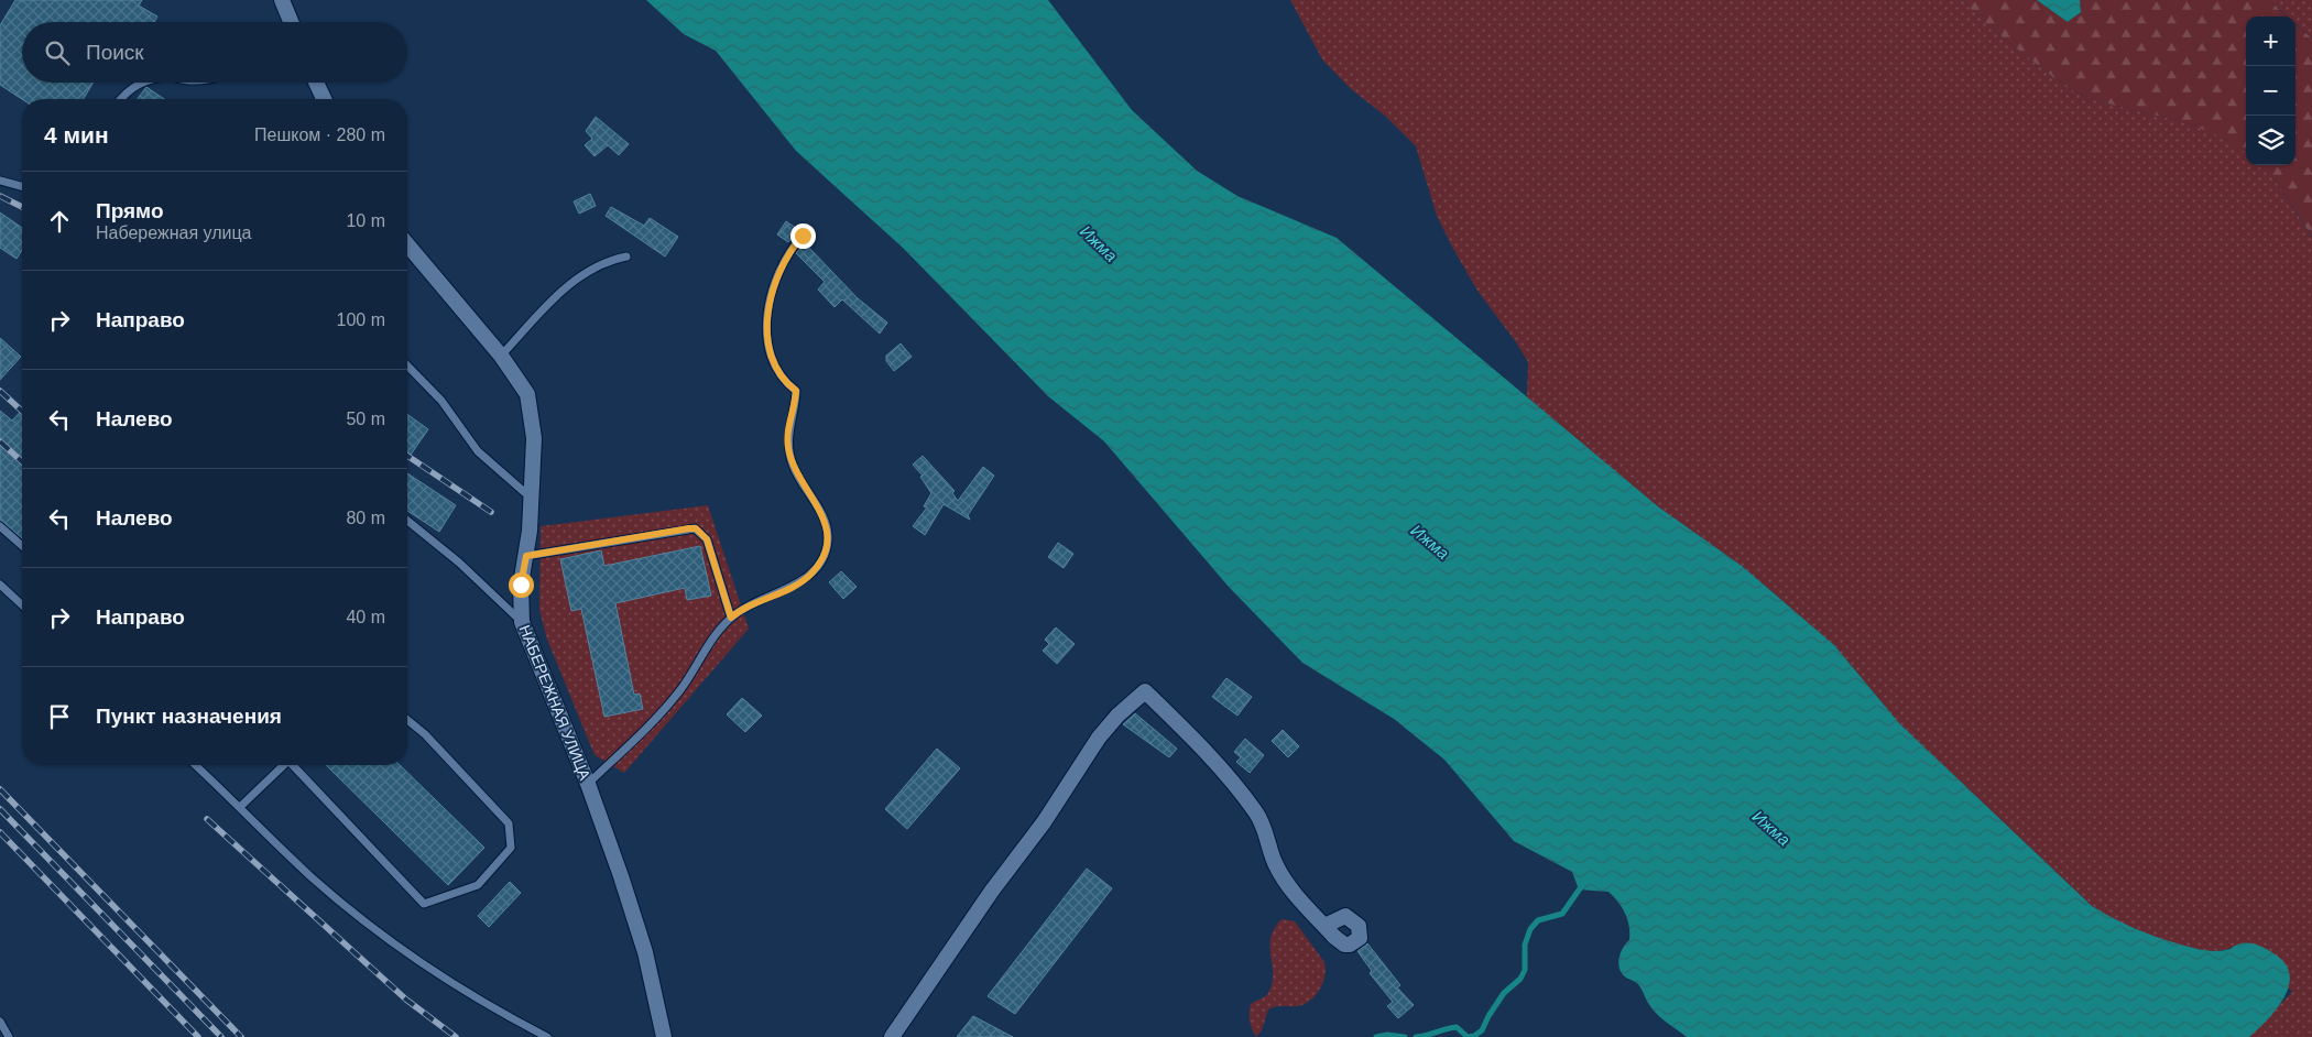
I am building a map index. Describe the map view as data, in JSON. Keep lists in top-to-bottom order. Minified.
{"streets":{"street":["НАБЕРЕЖНАЯ УЛИЦА"]},"water":["Ижма"],"page":{"map_buttons":["+","−"],"search":"Поиск","heading":["4 мин","Пешком · 280 m"],"list":[["Прямо","Набережная улица","10 m"],["Направо","100 m"],["Налево","50 m"],["Налево","80 m"],["Направо","40 m"],"Пункт назначения"]}}
